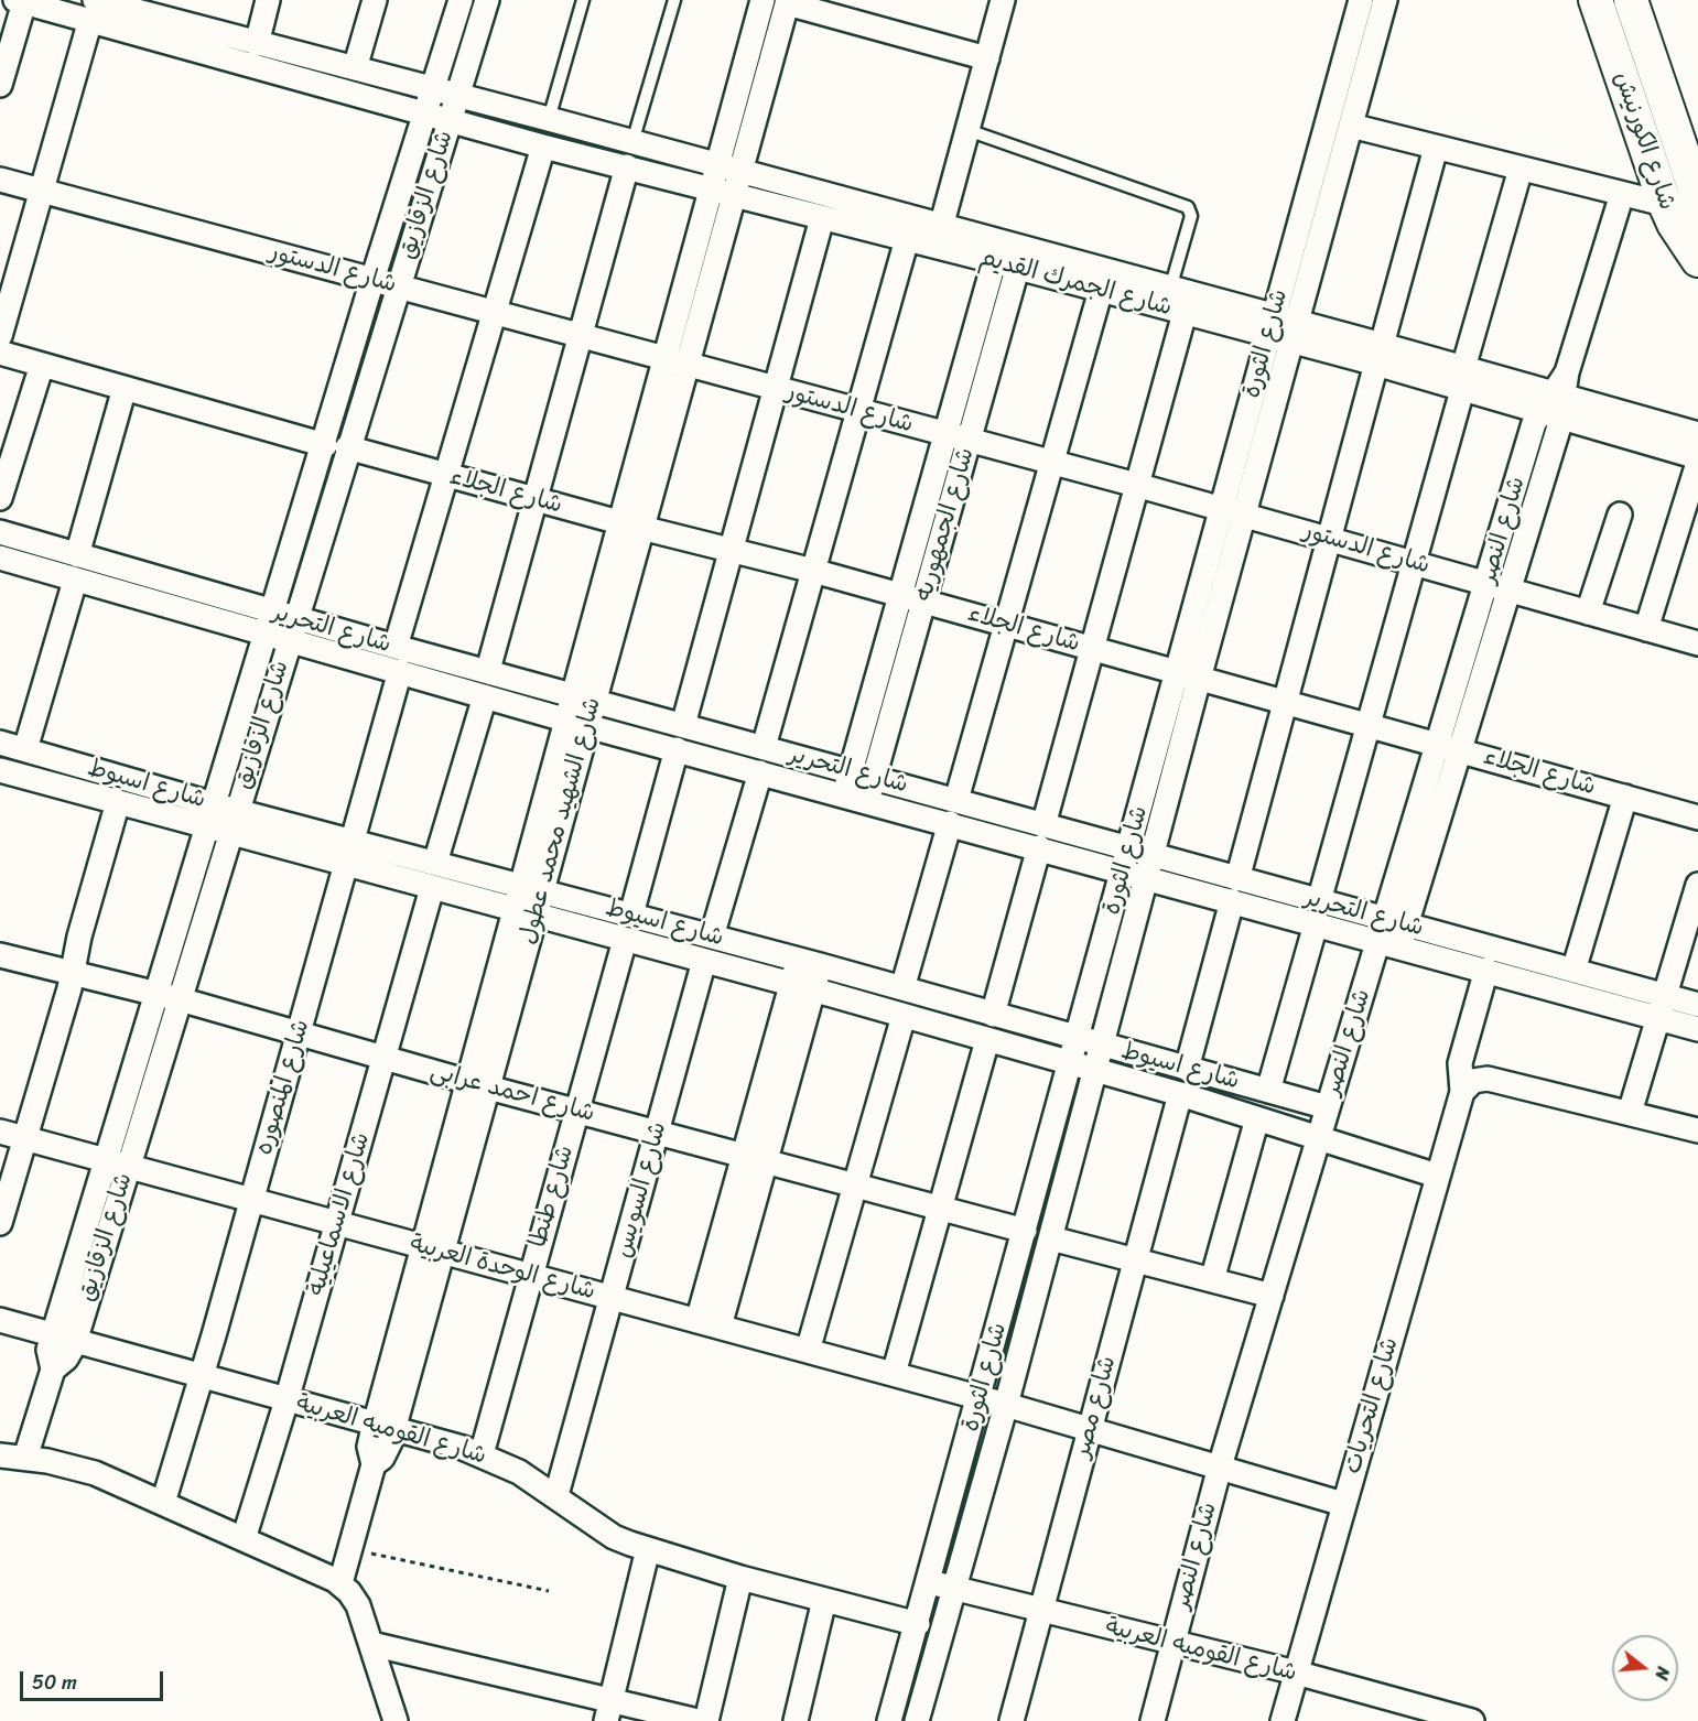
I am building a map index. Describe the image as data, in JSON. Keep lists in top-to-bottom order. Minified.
{"streets":{"main road":["شارع الكورنيش"],"street":["شارع الزقازيق","شارع الدستور","شارع الجمرك القديم","شارع الثورة","شارع الجلاء","شارع الجمهوريه","شارع النصر","شارع التحرير","شارع اسيوط","شارع الشهيد محمد عطول","شارع المنصوره","شارع احمد عرابى","شارع السويس","شارع طنطا","شارع الاسماعيلية","شارع الوحدة العربية","شارع التحريات","شارع مصر","شارع القوميه العربية"]},"crossings":[["شارع الزقازيق","شارع الدستور"],["شارع الزقازيق","شارع الجمرك القديم"],["شارع الزقازيق","شارع الجلاء"],["شارع الزقازيق","شارع التحرير"],["شارع الزقازيق","شارع اسيوط"],["شارع الزقازيق","شارع احمد عرابى"],["شارع الزقازيق","شارع الوحدة العربية"],["شارع الزقازيق","شارع القوميه العربية"],["شارع الدستور","شارع الثورة"],["شارع الدستور","شارع الجمهوريه"],["شارع الدستور","شارع النصر"],["شارع الدستور","شارع الشهيد محمد عطول"],["شارع الجمرك القديم","شارع الثورة"],["شارع الجمرك القديم","شارع الجمهوريه"],["شارع الجمرك القديم","شارع النصر"],["شارع الجمرك القديم","شارع الشهيد محمد عطول"],["شارع الثورة","شارع الجلاء"],["شارع الثورة","شارع التحرير"],["شارع الثورة","شارع اسيوط"],["شارع الثورة","شارع احمد عرابى"],["شارع الثورة","شارع الوحدة العربية"],["شارع الثورة","شارع القوميه العربية"],["شارع الجلاء","شارع الجمهوريه"],["شارع الجلاء","شارع النصر"],["شارع الجلاء","شارع الشهيد محمد عطول"],["شارع الجمهوريه","شارع التحرير"],["شارع النصر","شارع التحرير"],["شارع النصر","شارع اسيوط"],["شارع النصر","شارع الوحدة العربية"],["شارع النصر","شارع القوميه العربية"],["شارع التحرير","شارع الشهيد محمد عطول"],["شارع التحرير","شارع المنصوره"],["شارع التحرير","شارع التحريات"],["شارع اسيوط","شارع الشهيد محمد عطول"],["شارع اسيوط","شارع المنصوره"],["شارع اسيوط","شارع السويس"],["شارع اسيوط","شارع طنطا"],["شارع اسيوط","شارع الاسماعيلية"],["شارع اسيوط","شارع التحريات"],["شارع اسيوط","شارع مصر"],["شارع الشهيد محمد عطول","شارع احمد عرابى"],["شارع الشهيد محمد عطول","شارع الوحدة العربية"],["شارع الشهيد محمد عطول","شارع القوميه العربية"],["شارع المنصوره","شارع احمد عرابى"],["شارع المنصوره","شارع الوحدة العربية"],["شارع المنصوره","شارع القوميه العربية"],["شارع احمد عرابى","شارع السويس"],["شارع احمد عرابى","شارع طنطا"],["شارع احمد عرابى","شارع الاسماعيلية"],["شارع السويس","شارع الوحدة العربية"],["شارع السويس","شارع القوميه العربية"],["شارع طنطا","شارع الوحدة العربية"],["شارع طنطا","شارع القوميه العربية"],["شارع الاسماعيلية","شارع الوحدة العربية"],["شارع الاسماعيلية","شارع القوميه العربية"],["شارع الوحدة العربية","شارع التحريات"],["شارع الوحدة العربية","شارع مصر"],["شارع التحريات","شارع القوميه العربية"],["شارع مصر","شارع القوميه العربية"]],"scale_bar":"50 m","north":"right"}
